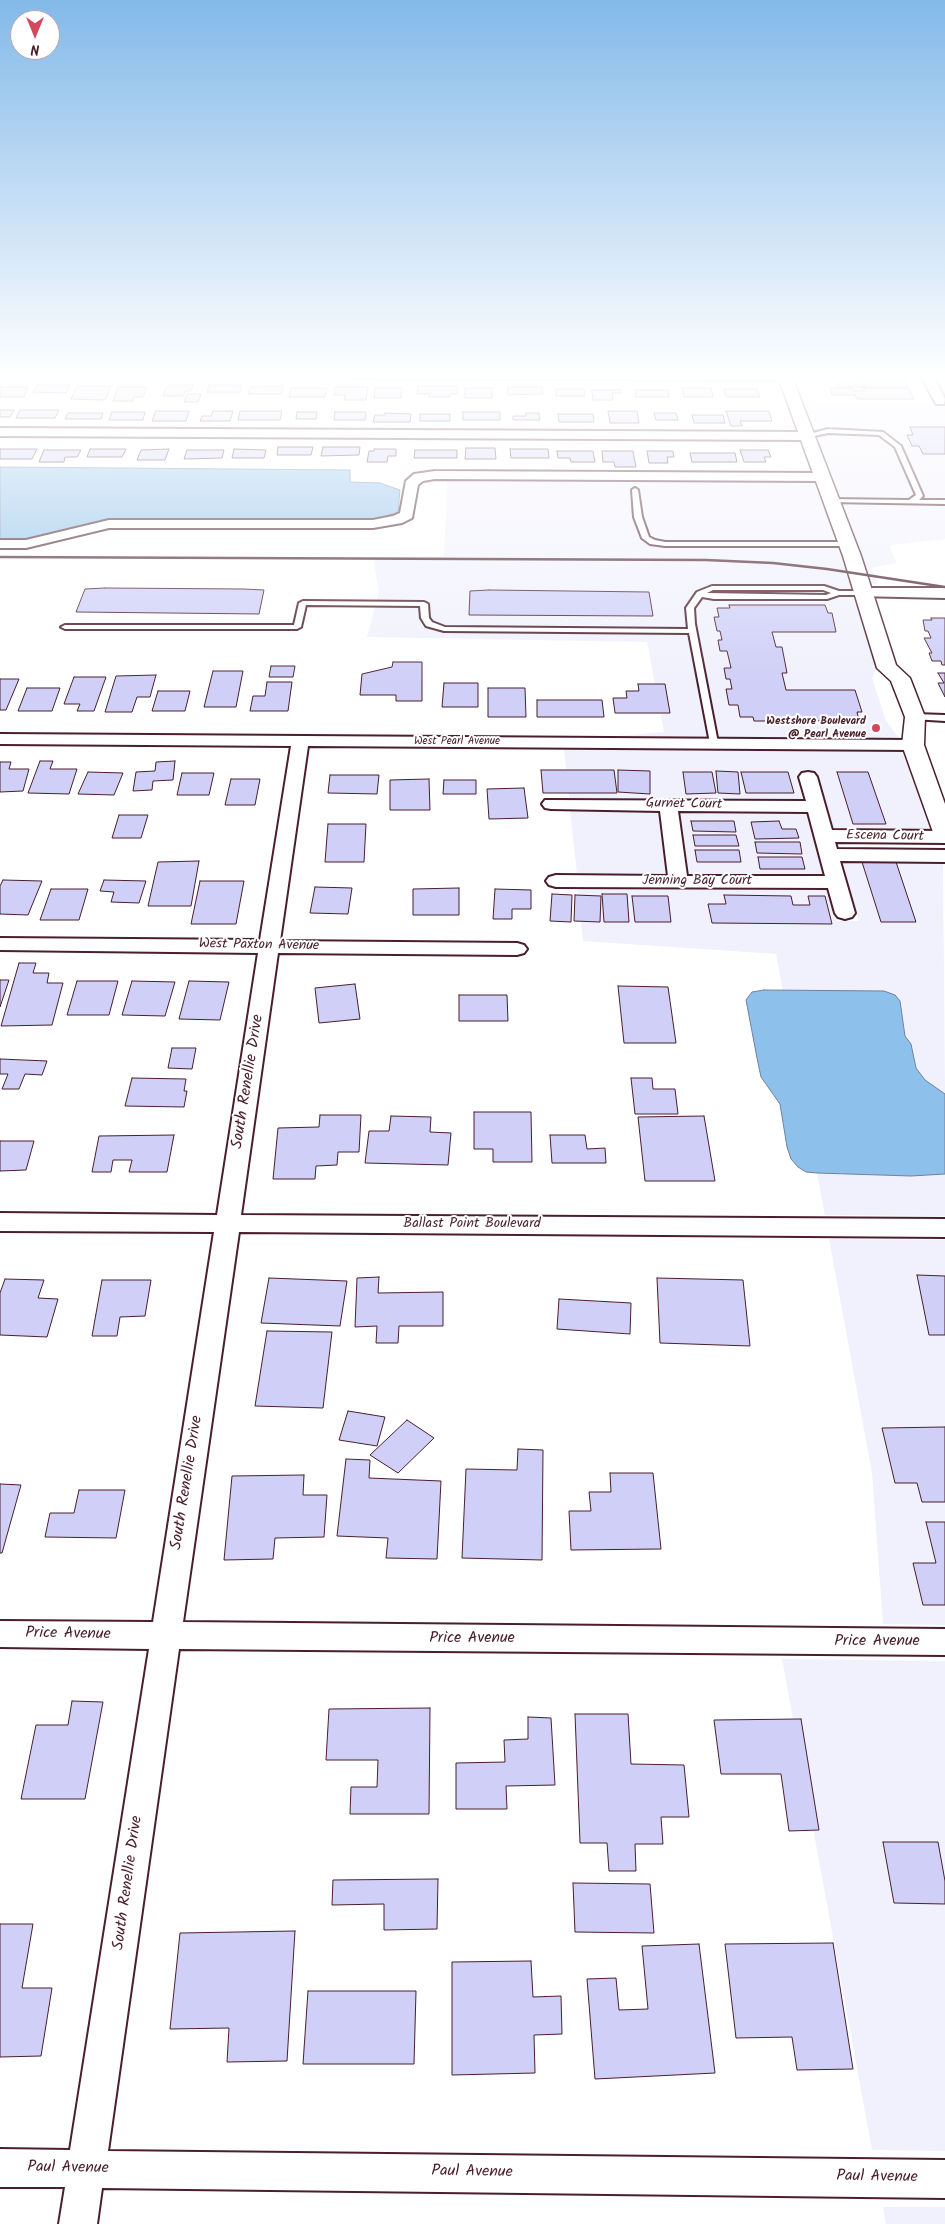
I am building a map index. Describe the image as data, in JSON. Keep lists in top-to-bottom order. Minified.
{"streets":{"street":["West Pearl Avenue","Gurnet Court","Escena Court","Jenning Bay Court","West Paxton Avenue","South Renellie Drive","Ballast Point Boulevard","Price Avenue","Paul Avenue"]},"crossings":[["West Pearl Avenue","South Renellie Drive"],["Gurnet Court","Escena Court"],["Escena Court","Jenning Bay Court"],["West Paxton Avenue","South Renellie Drive"],["South Renellie Drive","Ballast Point Boulevard"],["South Renellie Drive","Price Avenue"],["South Renellie Drive","Paul Avenue"]],"places":["Westshore Boulevard @ Pearl Avenue"],"north":"bottom"}
